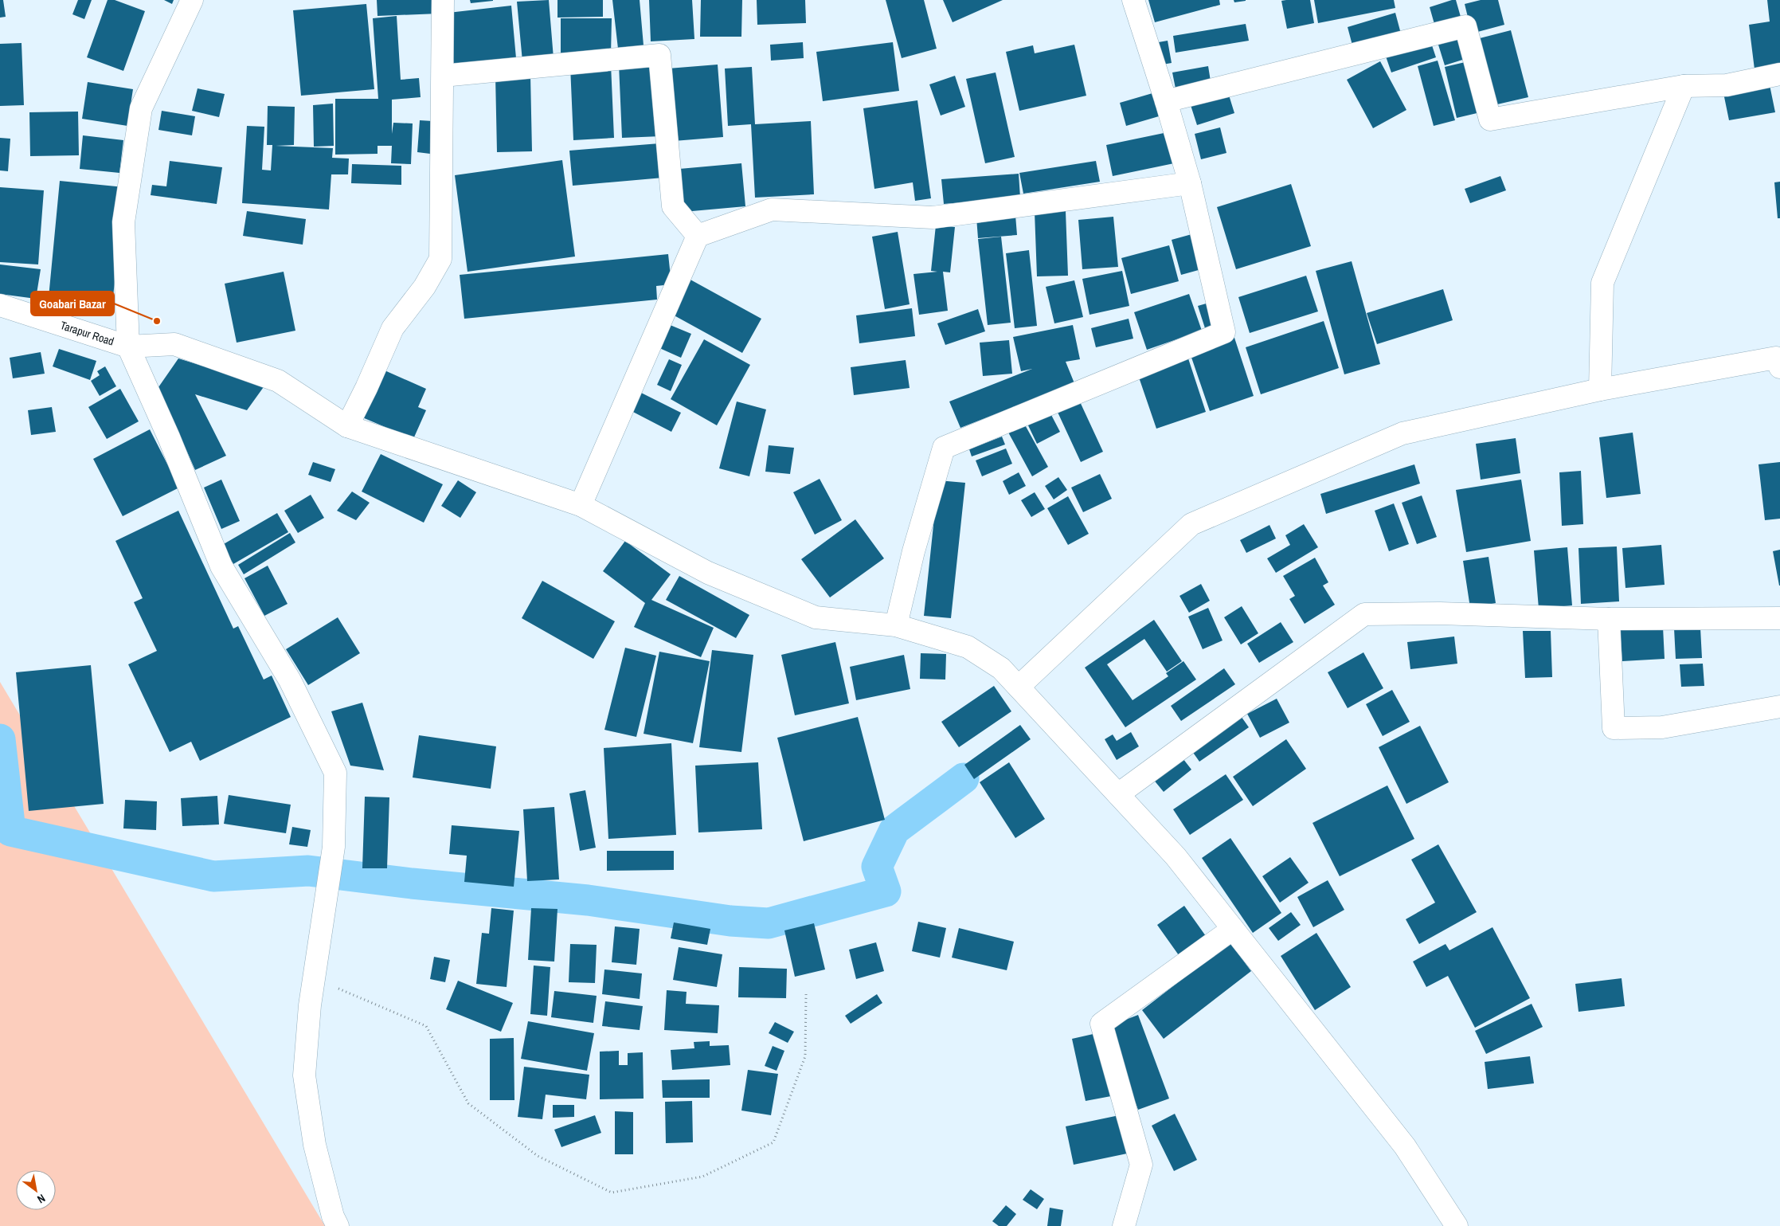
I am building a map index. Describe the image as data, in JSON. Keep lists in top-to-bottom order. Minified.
{"streets":{"street":["Tarapur Road"]},"places":["Goabari Bazar"],"north":"bottom right"}
